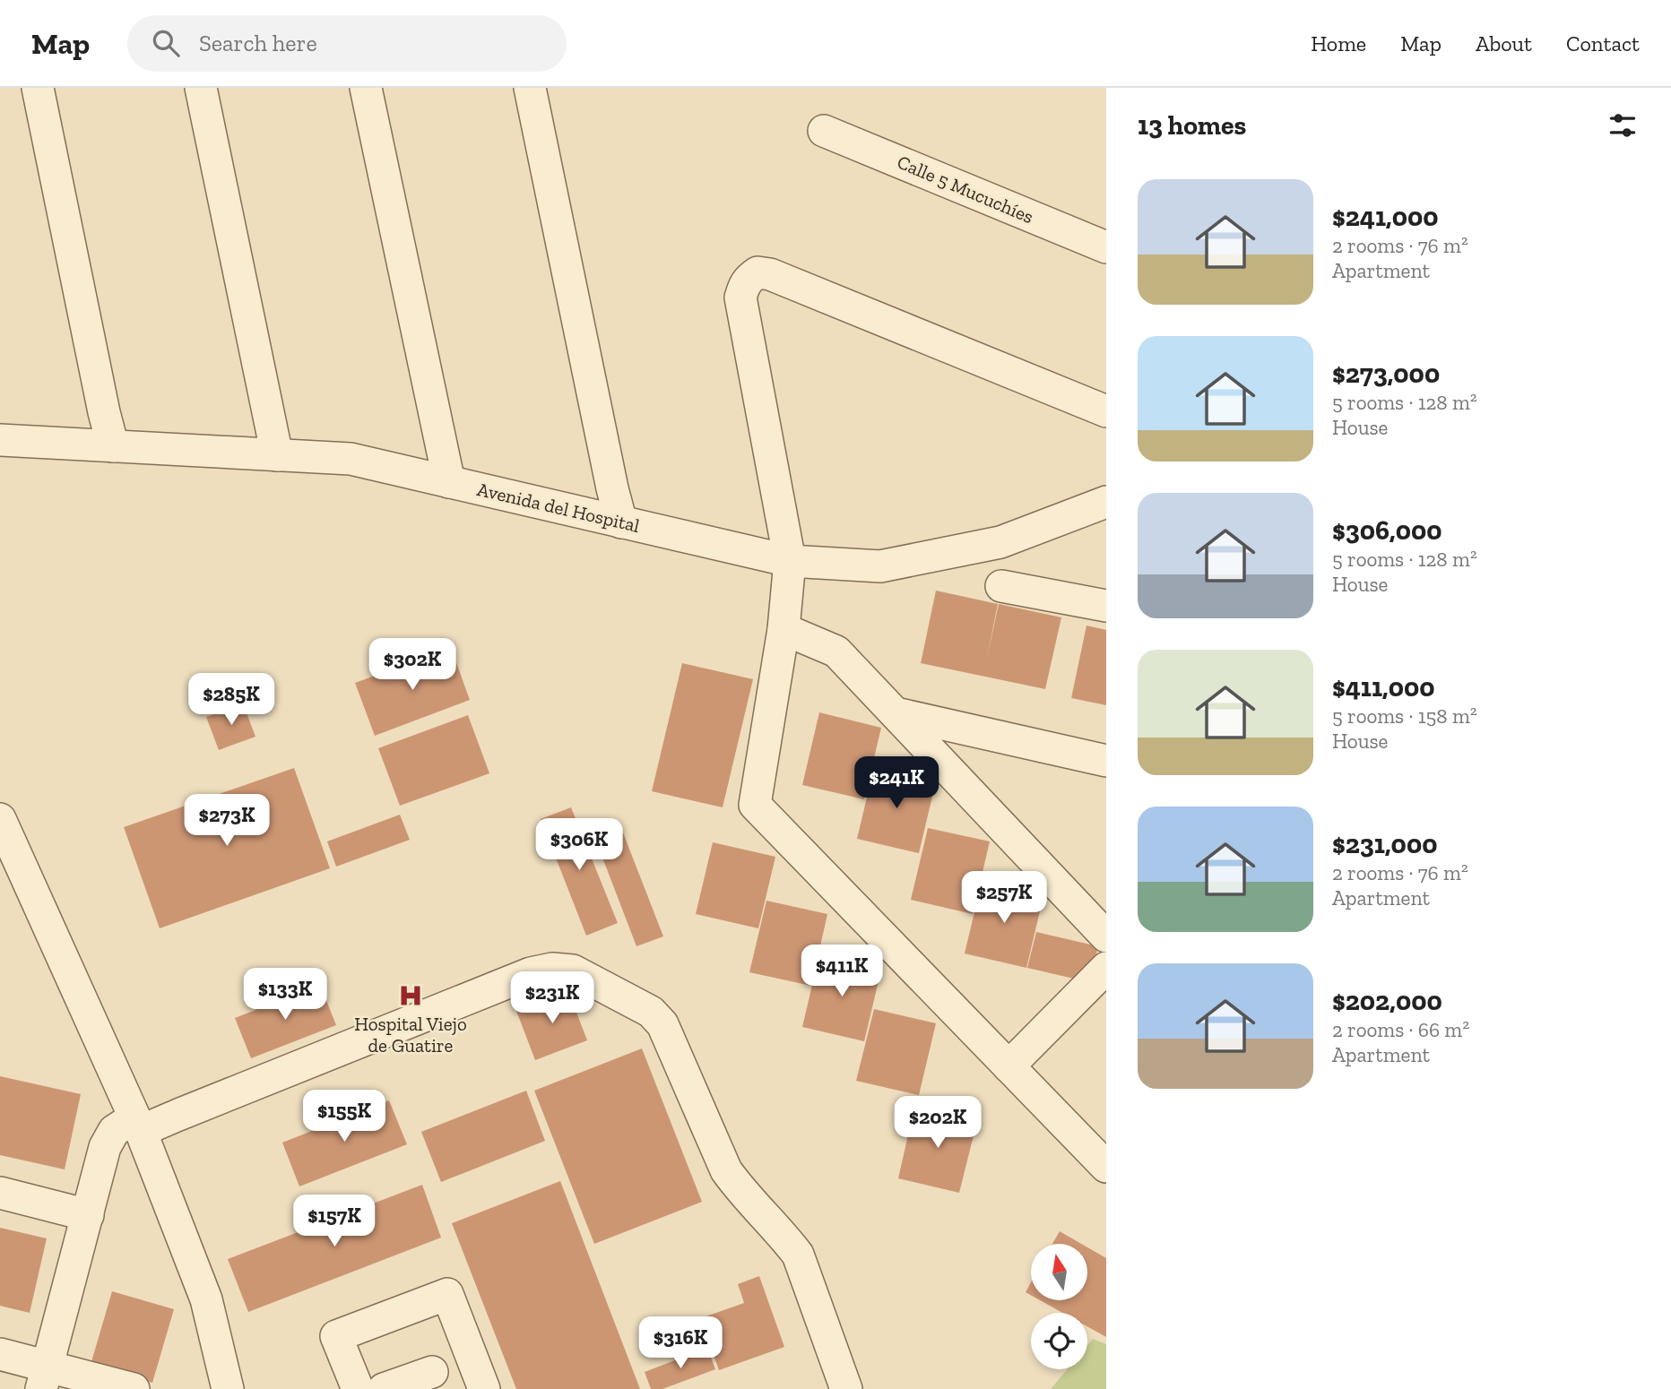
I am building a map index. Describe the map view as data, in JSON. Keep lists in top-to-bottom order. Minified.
{"streets":{"street":["Calle 5 Mucuchíes","Avenida del Hospital"]},"places":{"hospital":["Hospital Viejo de Guatire"]},"north":"top","page":{"header":"Map","search":"Search here","nav":["Home","Map","About","Contact"],"heading":"13 homes","list":[{"name":"$241,000","note":"2 rooms · 76 m² · Apartment"},{"name":"$273,000","note":"5 rooms · 128 m² · House"},{"name":"$306,000","note":"5 rooms · 128 m² · House"},{"name":"$411,000","note":"5 rooms · 158 m² · House"},{"name":"$231,000","note":"2 rooms · 76 m² · Apartment"},{"name":"$202,000","note":"2 rooms · 66 m² · Apartment"}],"price":["$302K","$285K","$241K","$273K","$306K","$257K","$411K","$133K","$231K","$155K","$202K","$157K","$316K"]}}
